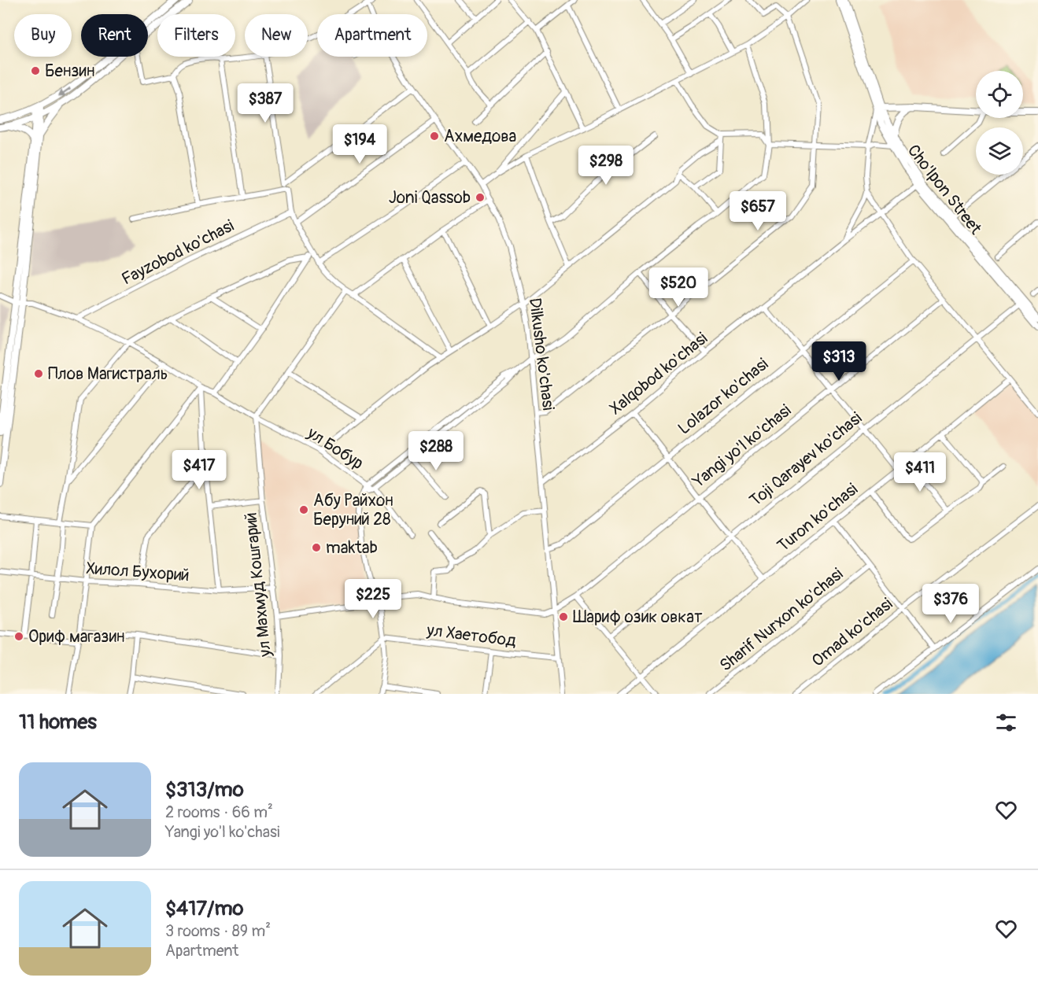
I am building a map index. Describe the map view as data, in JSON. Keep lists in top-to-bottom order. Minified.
{"streets":{"main road":["Cho'lpon Street"],"street":["Fayzobod ko'chasi","Dilkusho ko'chasi","Xalqobod ko'chasi","Lolazor ko'chasi","Yangi yo'l ko'chasi","ул Бобур","Toji Qarayev ko'chasi","Turon ko'chasi","Хилол Бухорий","ул Махмуд Кошгарий","Sharif Nurxon ko'chasi","Omad ko'chasi","ул Хаетобод"]},"crossings":[["Cho'lpon Street","Xalqobod ko'chasi"],["Cho'lpon Street","Toji Qarayev ko'chasi"],["Dilkusho ko'chasi","Xalqobod ko'chasi"],["Dilkusho ko'chasi","Lolazor ko'chasi"],["Dilkusho ko'chasi","Yangi yo'l ko'chasi"],["Dilkusho ko'chasi","ул Бобур"],["Dilkusho ko'chasi","ул Хаетобод"],["ул Бобур","ул Махмуд Кошгарий"],["Хилол Бухорий","ул Махмуд Кошгарий"]],"places":["Бензин","Ахмедова","Joni Qassob","Плов Магистраль","Абу Райхон Беруний 28","maktab","Шариф озик овкат","Ориф магазин"],"page":{"chip":["Buy","Rent","Filters","New","Apartment"],"price":["$387","$194","$298","$657","$520","$313","$288","$417","$411","$225","$376"],"heading":"11 homes","list":[{"name":"$313/mo","note":"2 rooms · 66 m² · Yangi yo'l ko'chasi"},{"name":"$417/mo","note":"3 rooms · 89 m² · Apartment"}]}}
